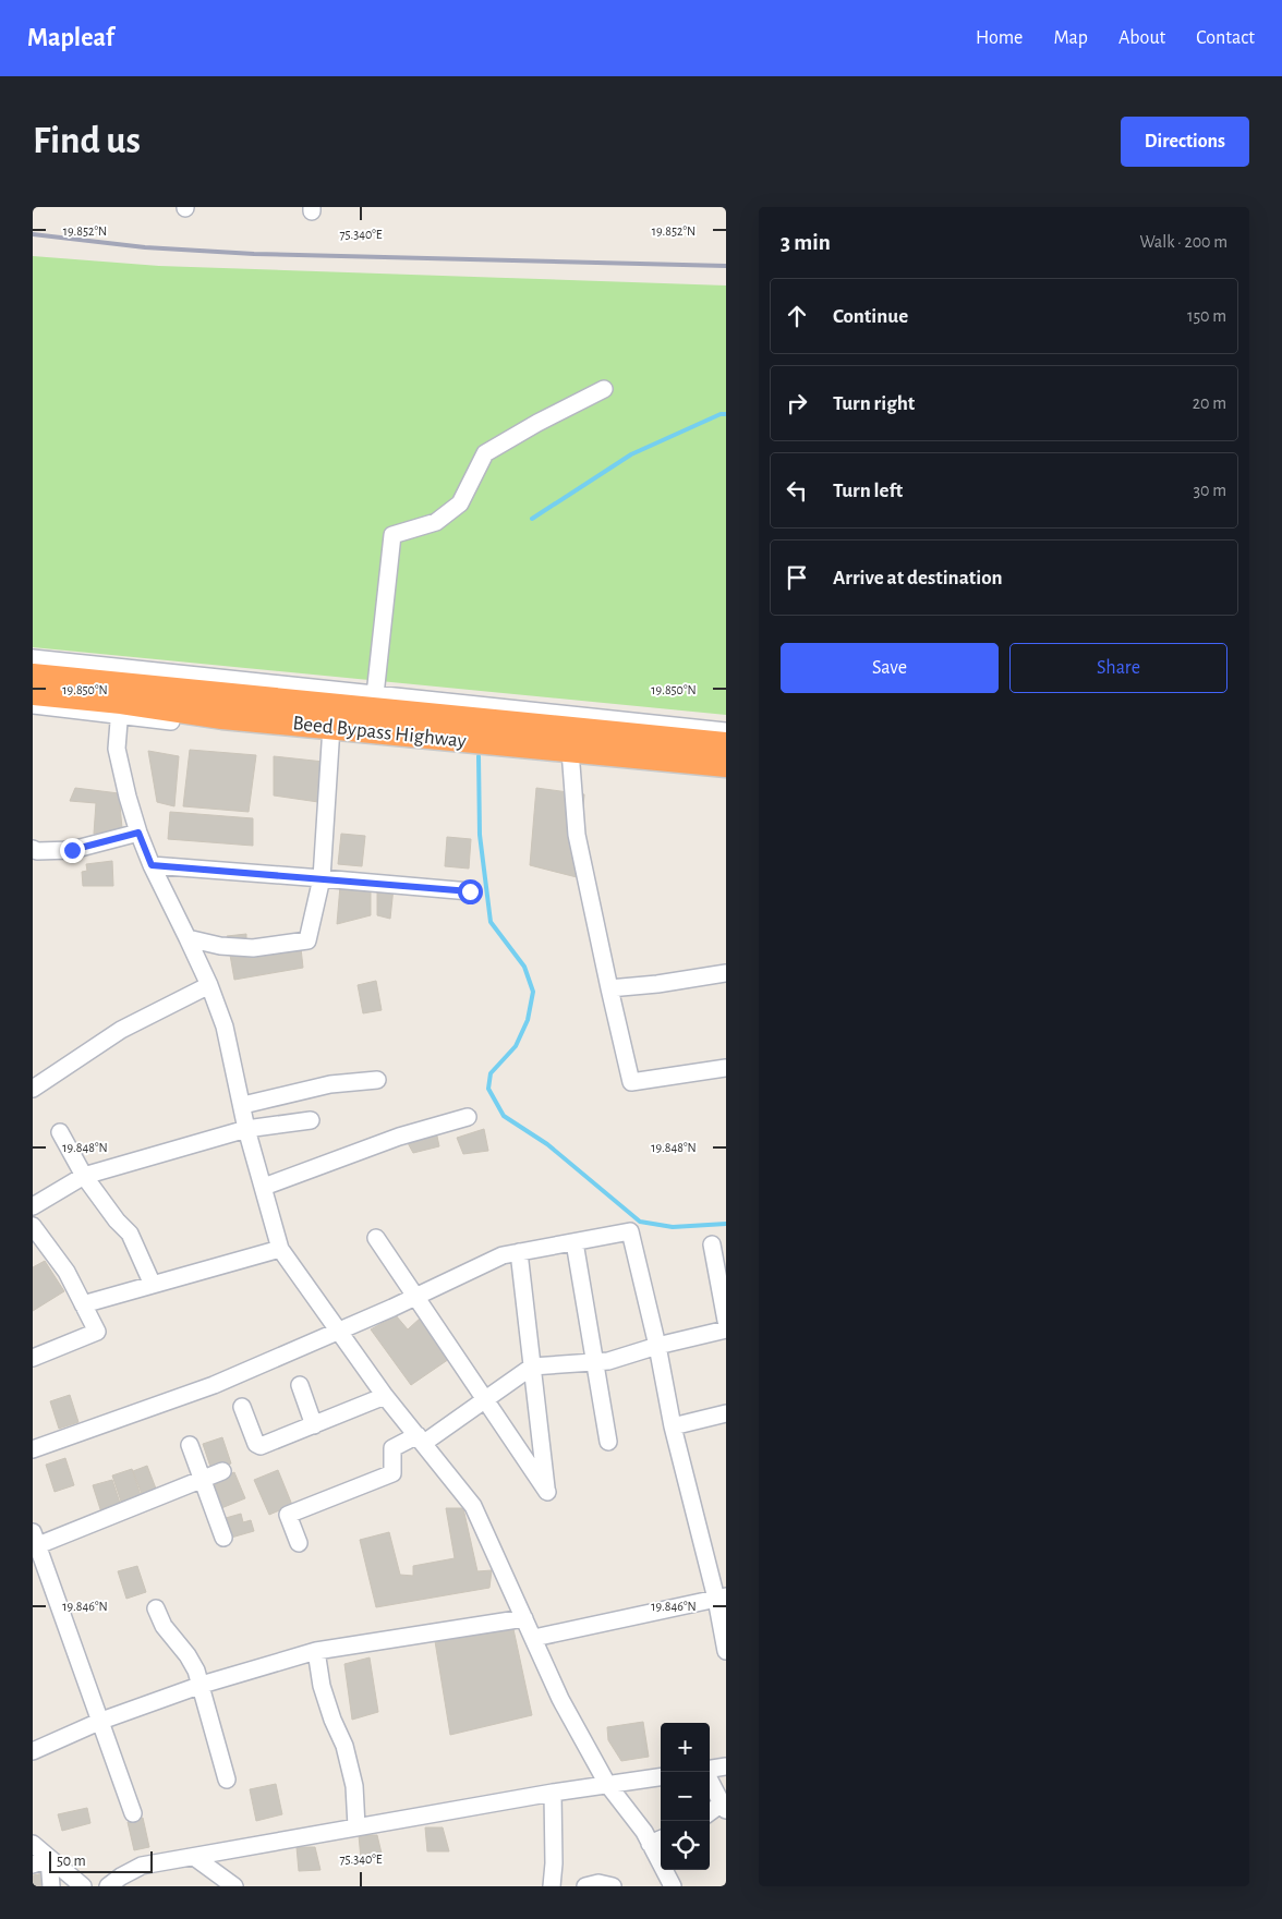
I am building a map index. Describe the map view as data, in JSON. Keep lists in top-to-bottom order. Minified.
{"streets":{"highway":["Beed Bypass Highway"]},"scale_bar":"50 m","page":{"header":"Mapleaf","nav":["Home","Map","About","Contact"],"buttons":["Directions",["Save","Share"]],"title":"Find us","heading":["3 min","Walk · 200 m"],"list":[["Continue","150 m"],["Turn right","20 m"],["Turn left","30 m"],"Arrive at destination"],"map_buttons":["+","−"],"scale":"50 m"},"coordinates":["19.852°N","75.340°E","19.850°N","19.848°N","19.846°N"]}
